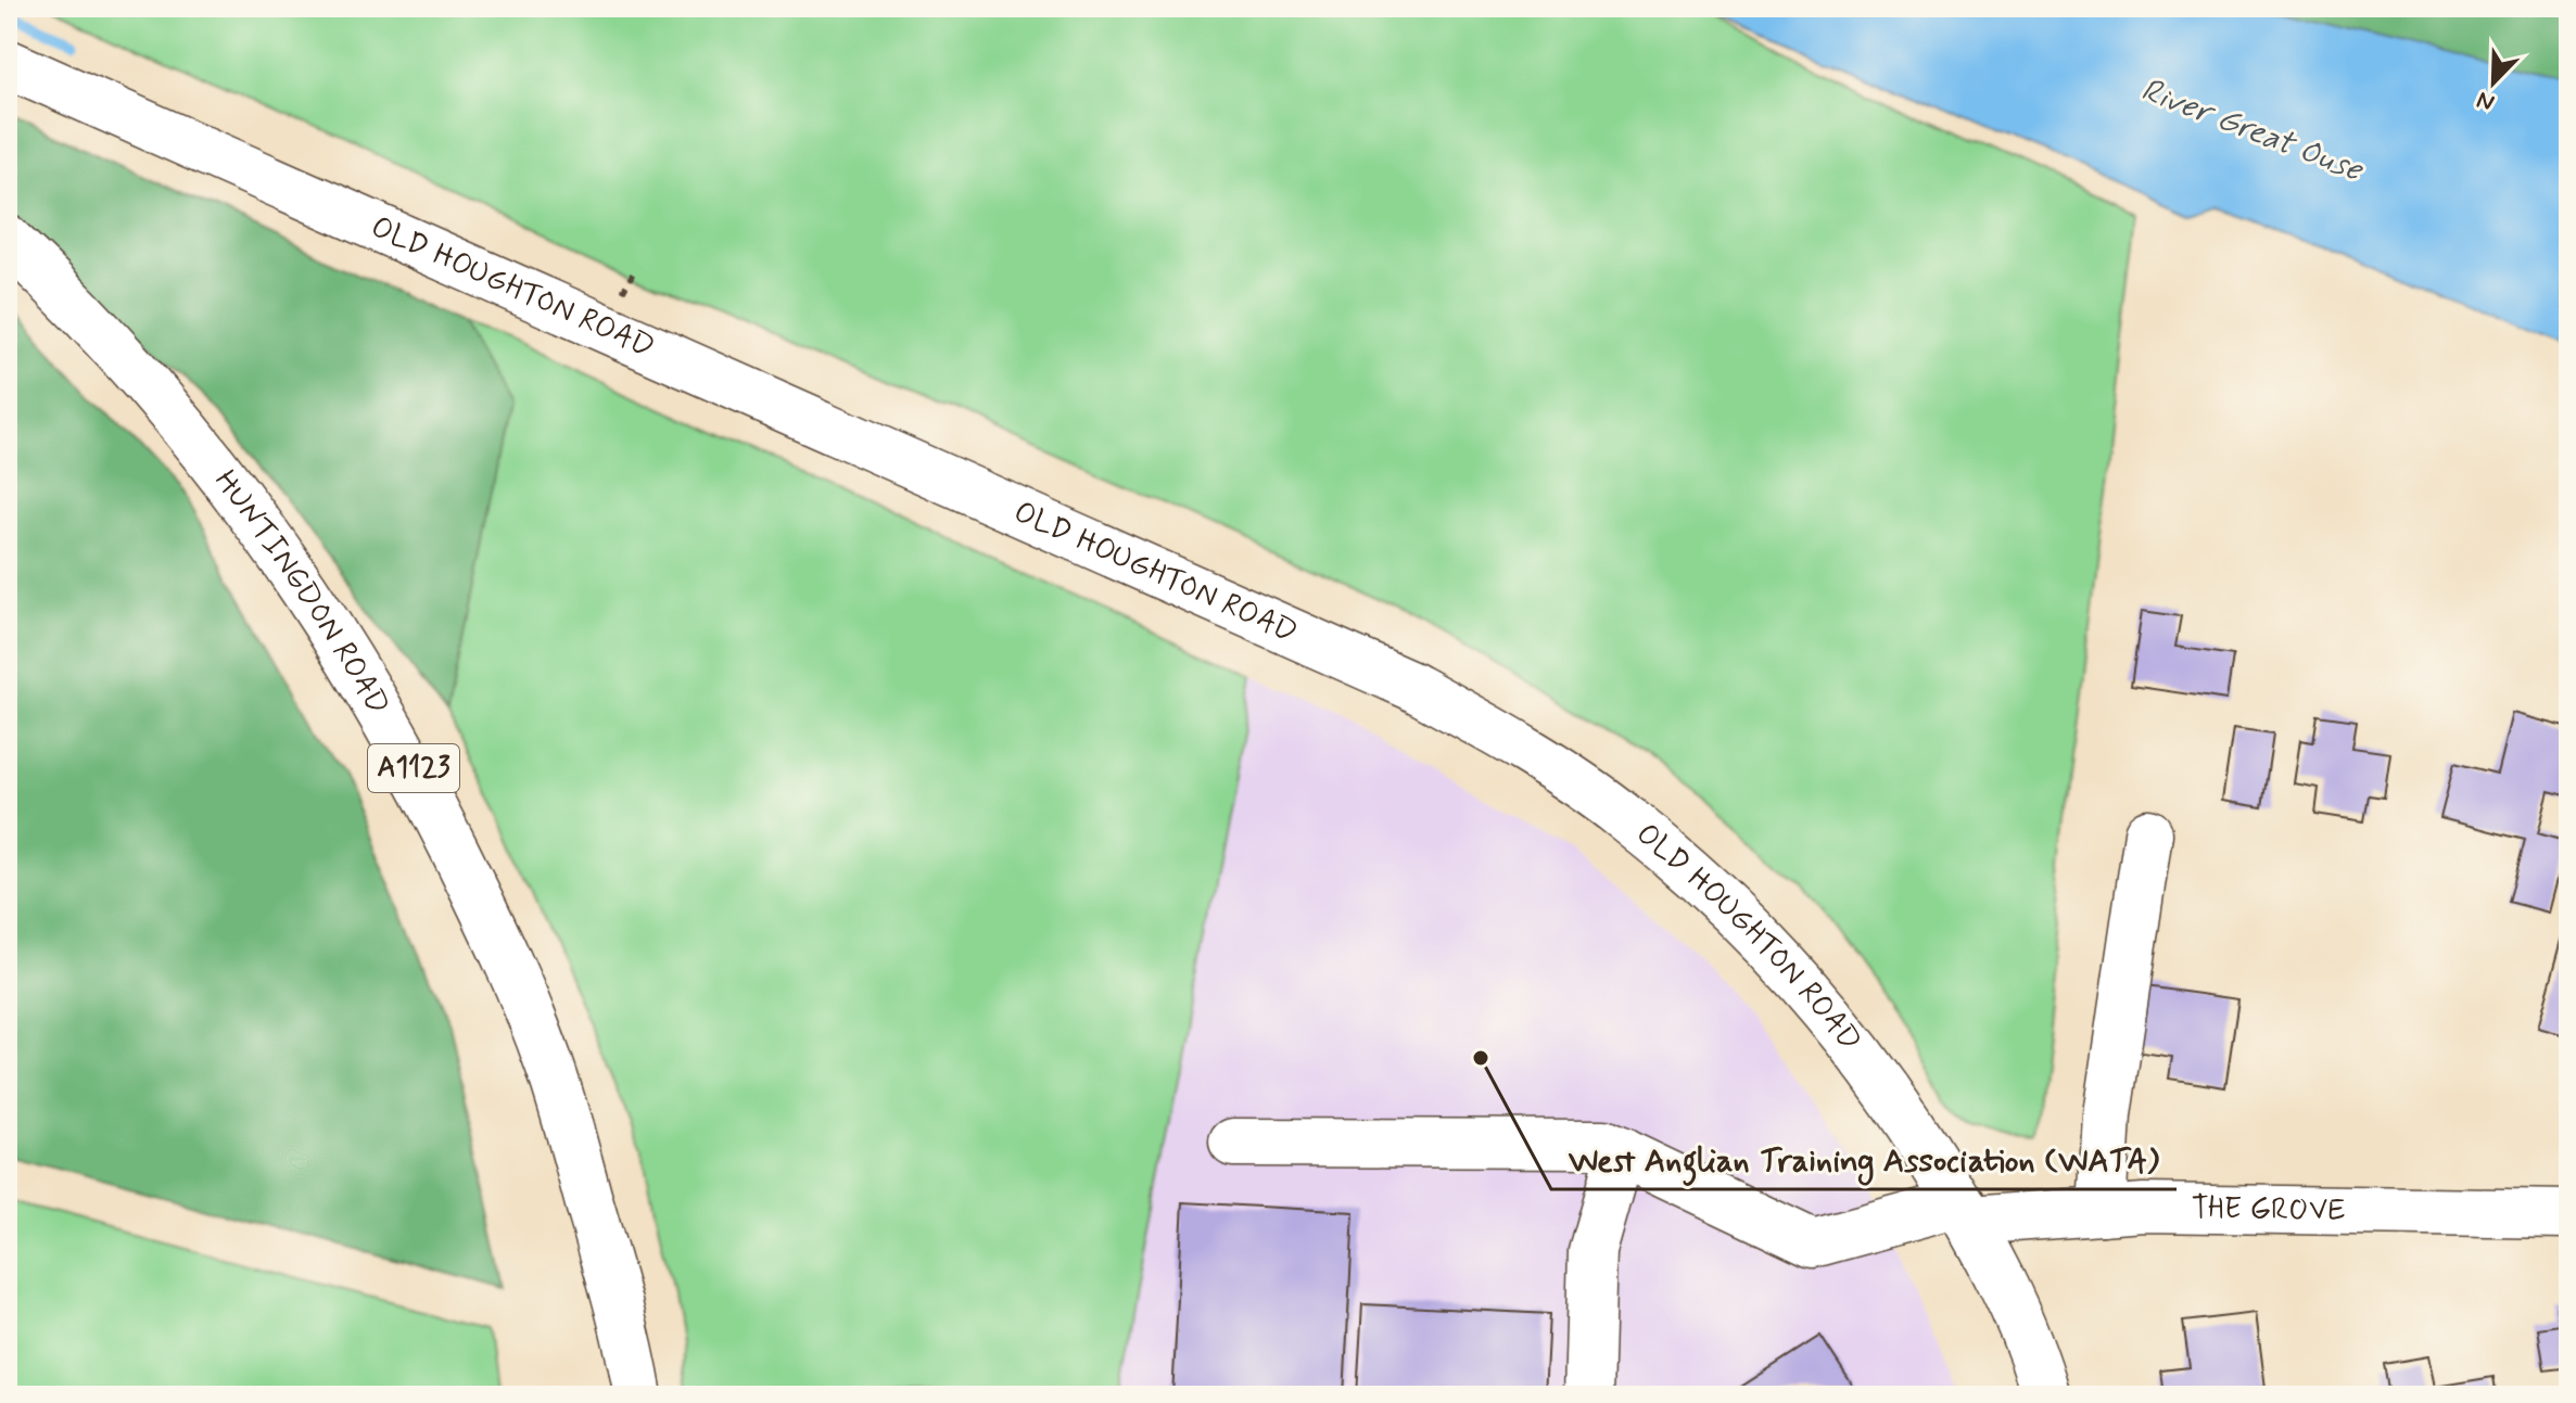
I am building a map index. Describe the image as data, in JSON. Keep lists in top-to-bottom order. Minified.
{"streets":{"main road":["OLD HOUGHTON ROAD","HUNTINGDON ROAD","A1123","THE GROVE"]},"crossings":[["OLD HOUGHTON ROAD","THE GROVE"]],"water":["River Great Ouse"],"places":["West Anglian Training Association (WATA)"],"north":"bottom left"}
